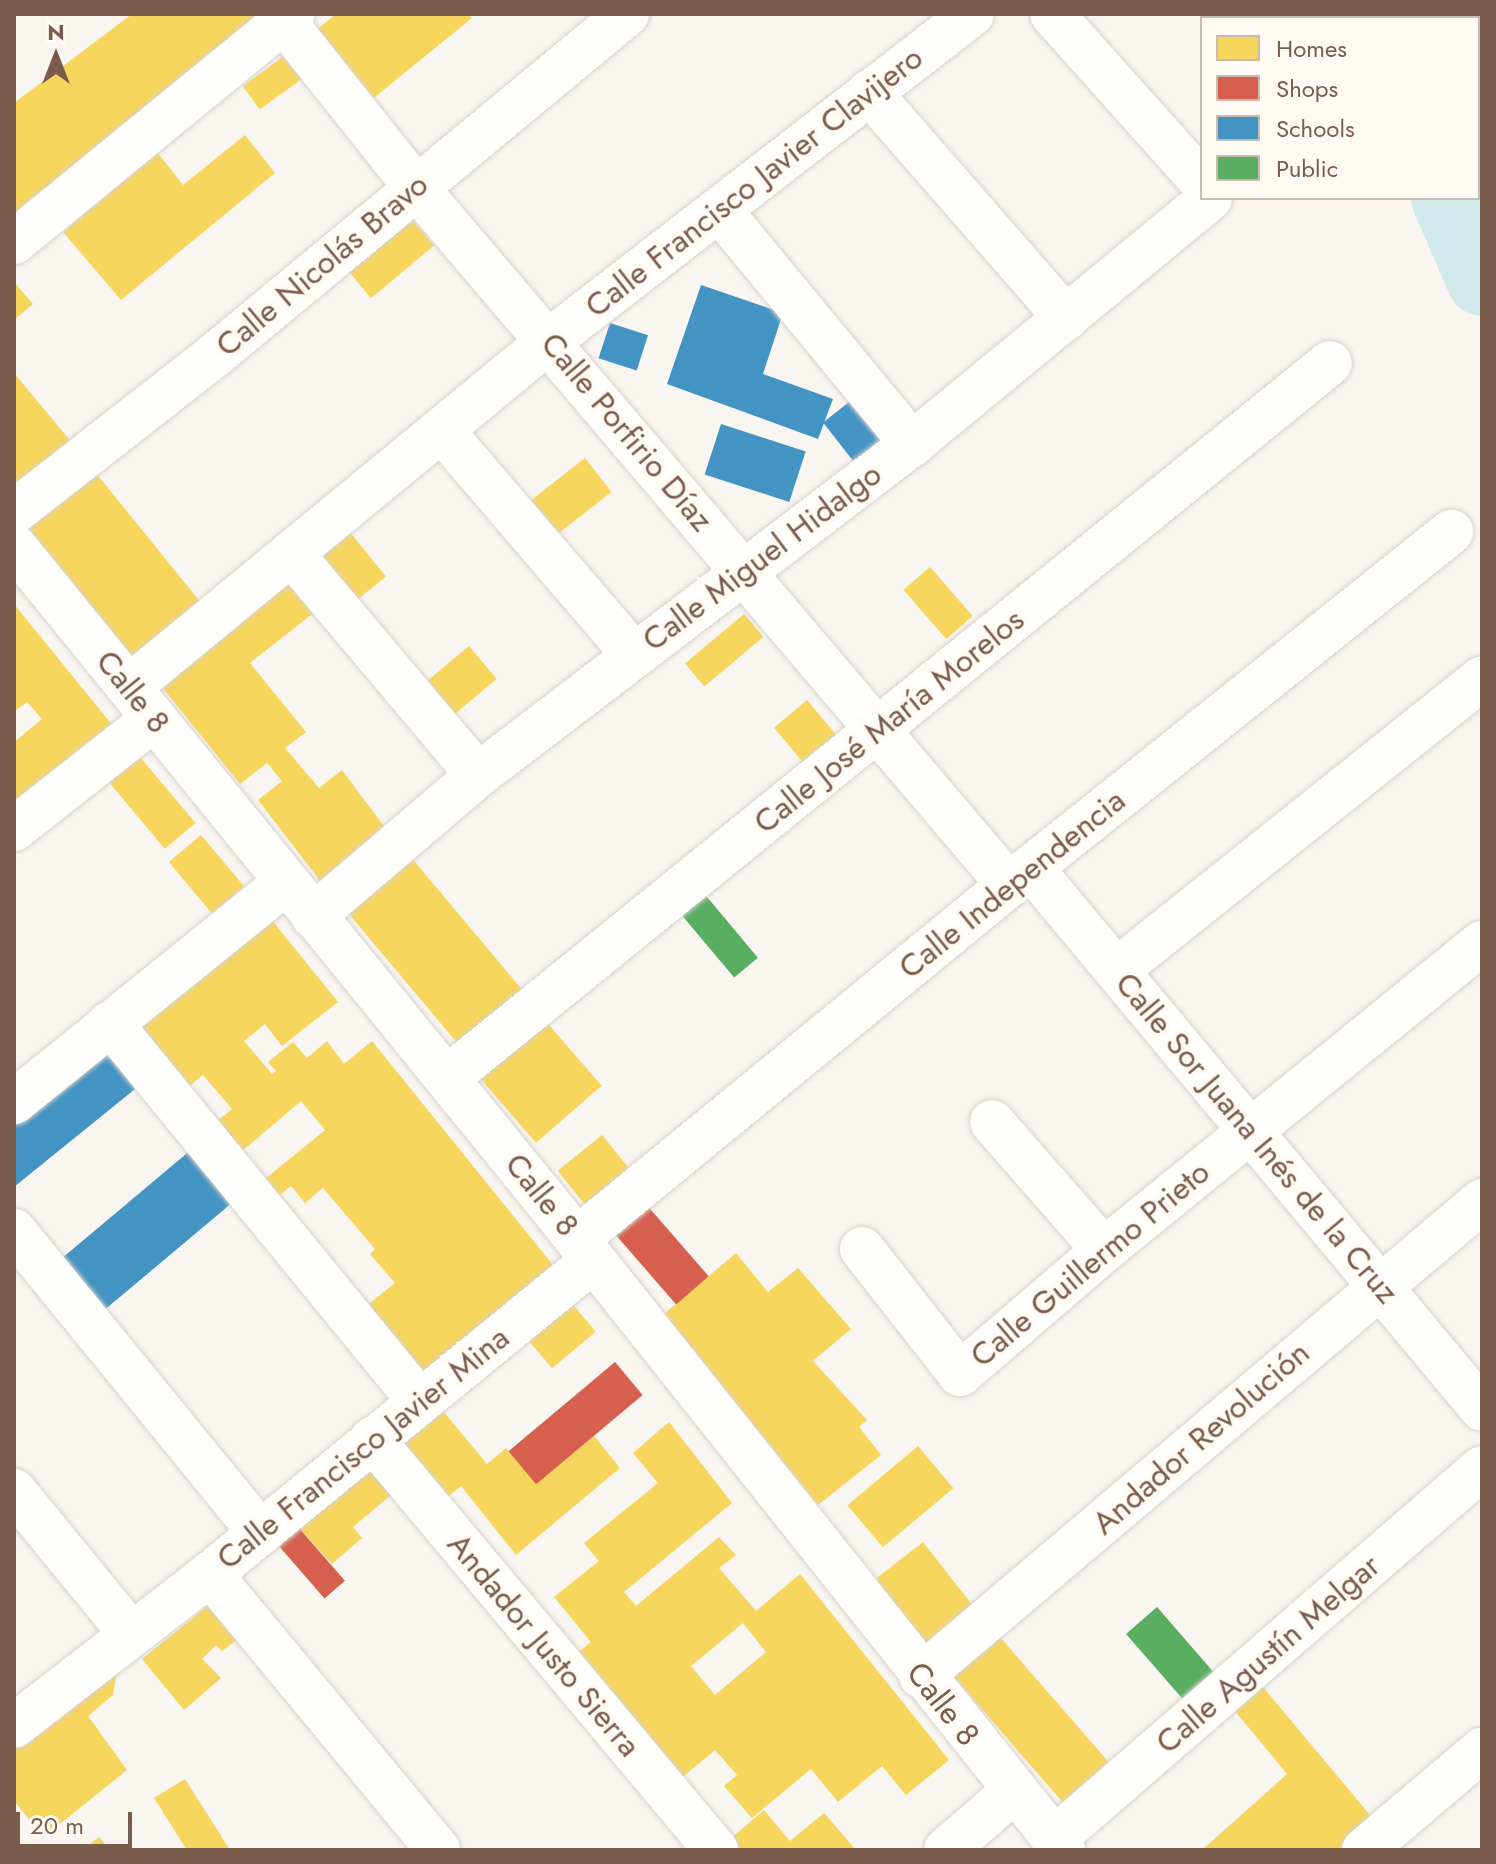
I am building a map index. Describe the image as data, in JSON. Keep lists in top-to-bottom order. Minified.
{"streets":{"street":["Calle Francisco Javier Clavijero","Calle Nicolás Bravo","Calle Porfirio Díaz","Calle Miguel Hidalgo","Calle 8","Calle José María Morelos","Calle Independencia","Calle Sor Juana Inés de la Cruz","Calle Guillermo Prieto","Andador Revolución","Calle Francisco Javier Mina","Andador Justo Sierra","Calle Agustín Melgar"]},"crossings":[["Calle Francisco Javier Clavijero","Calle Porfirio Díaz"],["Calle Francisco Javier Clavijero","Calle 8"],["Calle Nicolás Bravo","Calle Porfirio Díaz"],["Calle Porfirio Díaz","Calle Miguel Hidalgo"],["Calle Porfirio Díaz","Calle José María Morelos"],["Calle Porfirio Díaz","Calle Independencia"],["Calle Porfirio Díaz","Calle Sor Juana Inés de la Cruz"],["Calle Miguel Hidalgo","Calle 8"],["Calle 8","Calle José María Morelos"],["Calle 8","Calle Independencia"],["Calle 8","Andador Revolución"],["Calle 8","Calle Francisco Javier Mina"],["Calle 8","Calle Agustín Melgar"],["Calle Independencia","Calle Sor Juana Inés de la Cruz"],["Calle Independencia","Calle Francisco Javier Mina"],["Calle Sor Juana Inés de la Cruz","Calle Guillermo Prieto"],["Calle Sor Juana Inés de la Cruz","Andador Revolución"],["Calle Francisco Javier Mina","Andador Justo Sierra"]],"legend":["Homes","Shops","Schools","Public"],"scale_bar":"20 m","north":"top"}
